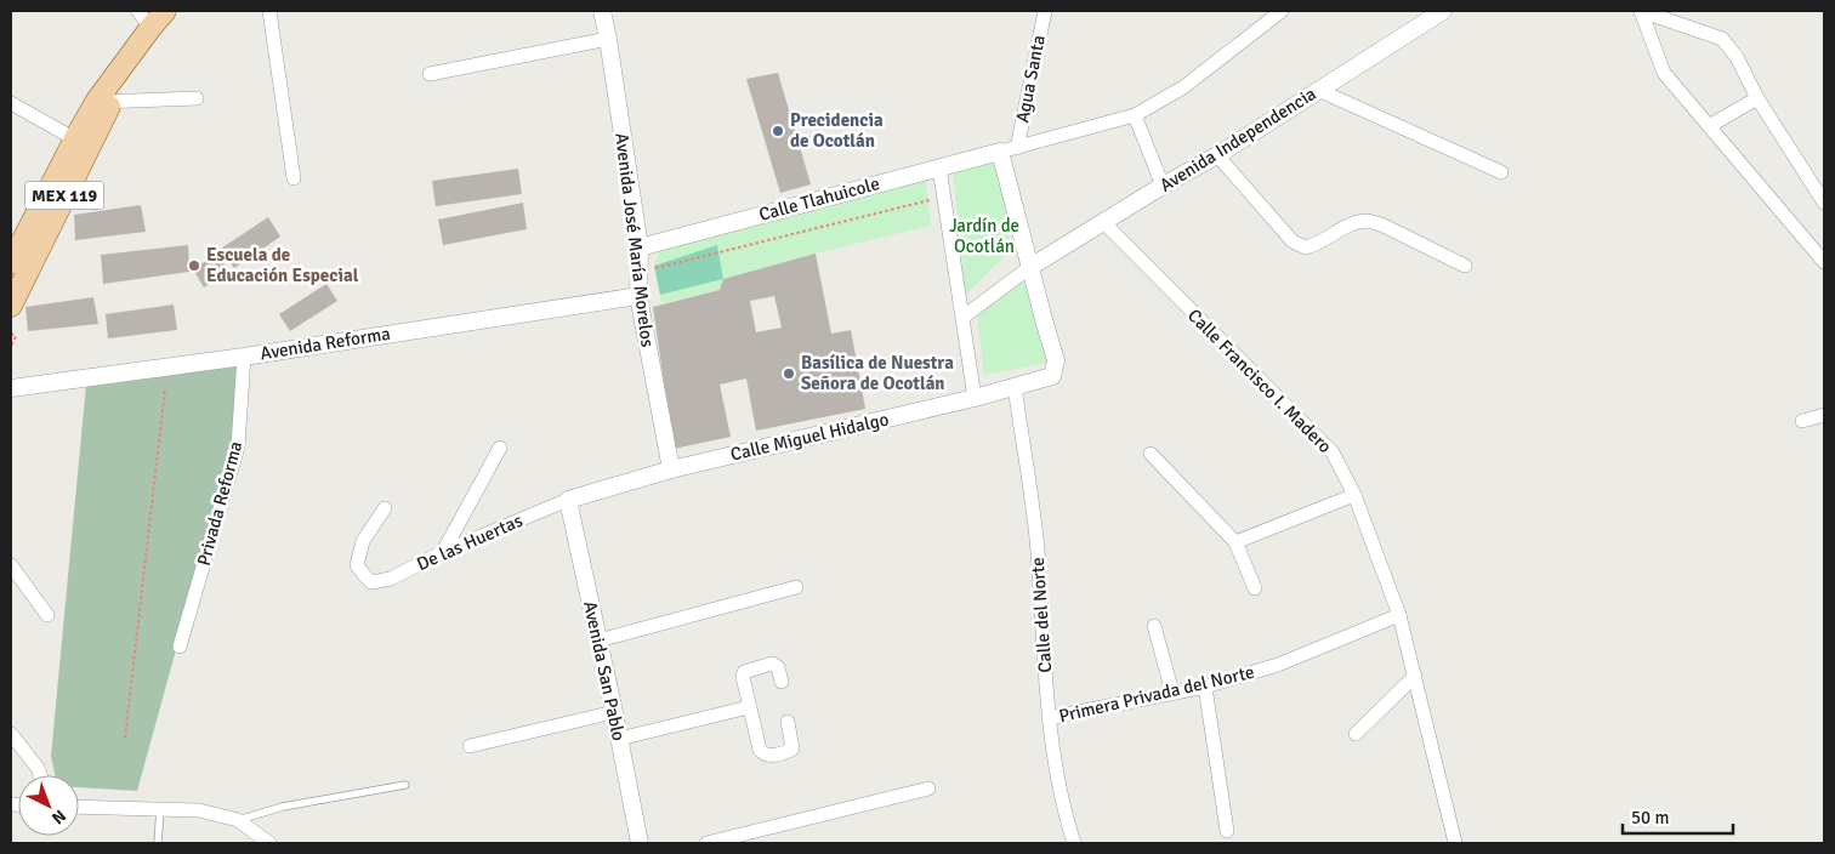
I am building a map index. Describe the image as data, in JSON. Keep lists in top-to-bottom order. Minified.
{"streets":{"main road":["MEX 119"],"street":["Agua Santa","Avenida Independencia","Calle Tlahuicole","Avenida José María Morelos","Avenida Reforma","Calle Francisco I. Madero","Calle Miguel Hidalgo","Privada Reforma","De las Huertas","Calle del Norte","Avenida San Pablo","Primera Privada del Norte"]},"crossings":[["Avenida Independencia","Calle Francisco I. Madero"],["Avenida Independencia","Calle Miguel Hidalgo"],["Calle Tlahuicole","Avenida José María Morelos"],["Avenida José María Morelos","Avenida Reforma"],["Avenida José María Morelos","Calle Miguel Hidalgo"],["Avenida Reforma","Privada Reforma"],["Calle Francisco I. Madero","Primera Privada del Norte"],["Calle Miguel Hidalgo","De las Huertas"],["Calle Miguel Hidalgo","Calle del Norte"],["Calle Miguel Hidalgo","Avenida San Pablo"],["De las Huertas","Avenida San Pablo"],["Calle del Norte","Primera Privada del Norte"]],"parks":["Jardín de Ocotlán"],"places":["Precidencia de Ocotlán","Escuela de Educación Especial","Basílica de Nuestra Señora de Ocotlán"],"scale_bar":"50 m","north":"bottom right"}
